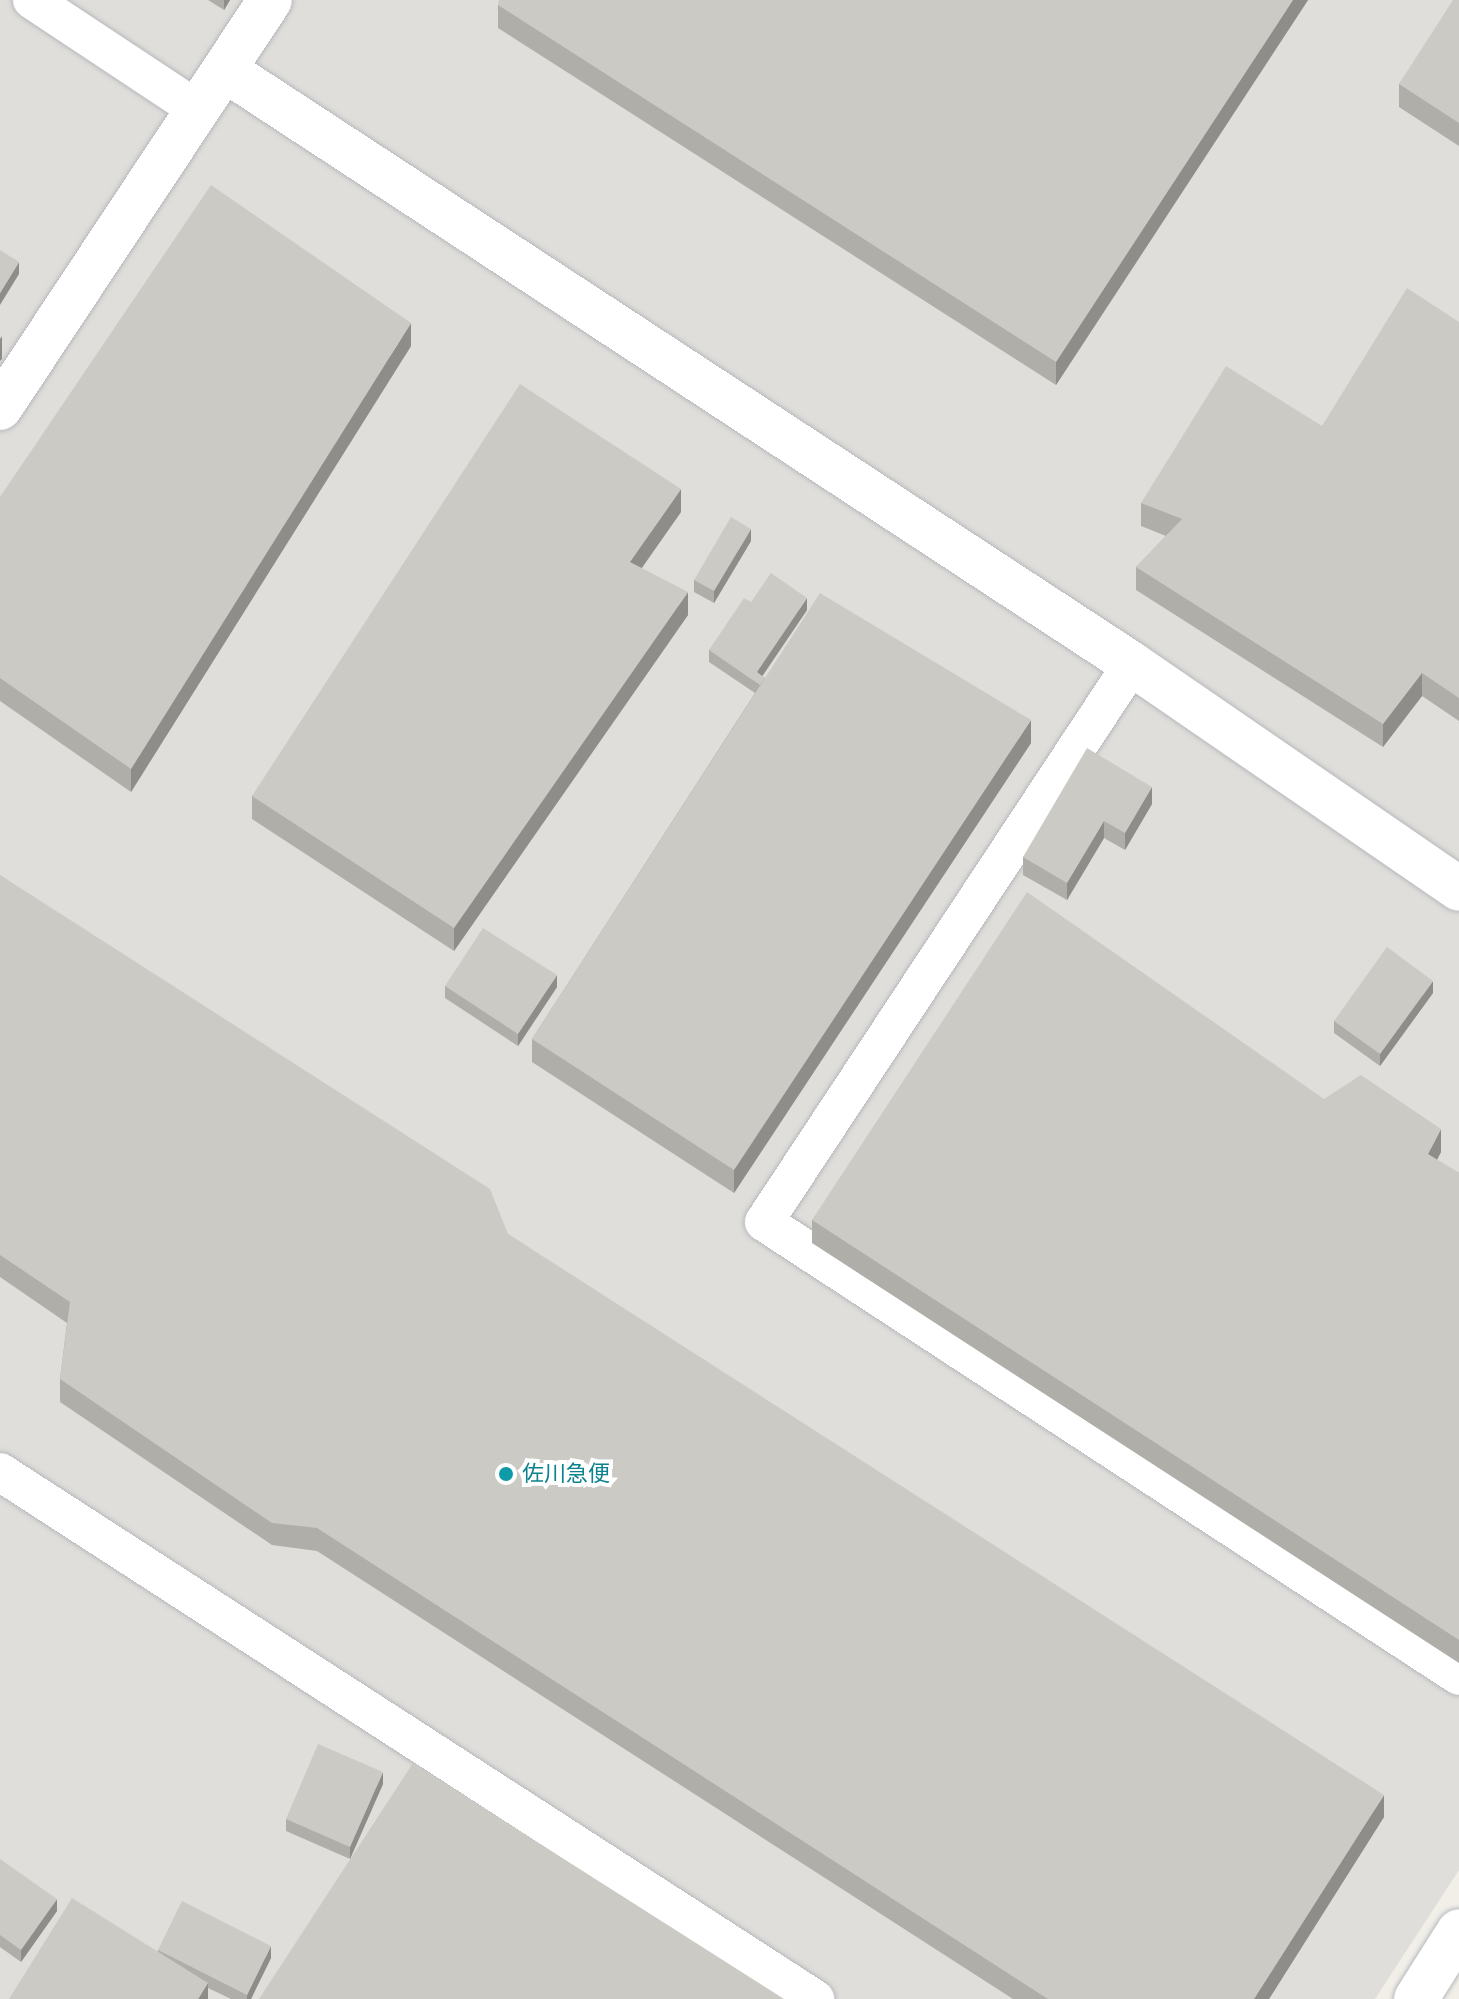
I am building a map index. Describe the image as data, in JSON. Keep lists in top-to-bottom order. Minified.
{"places":["佐川急便"]}
